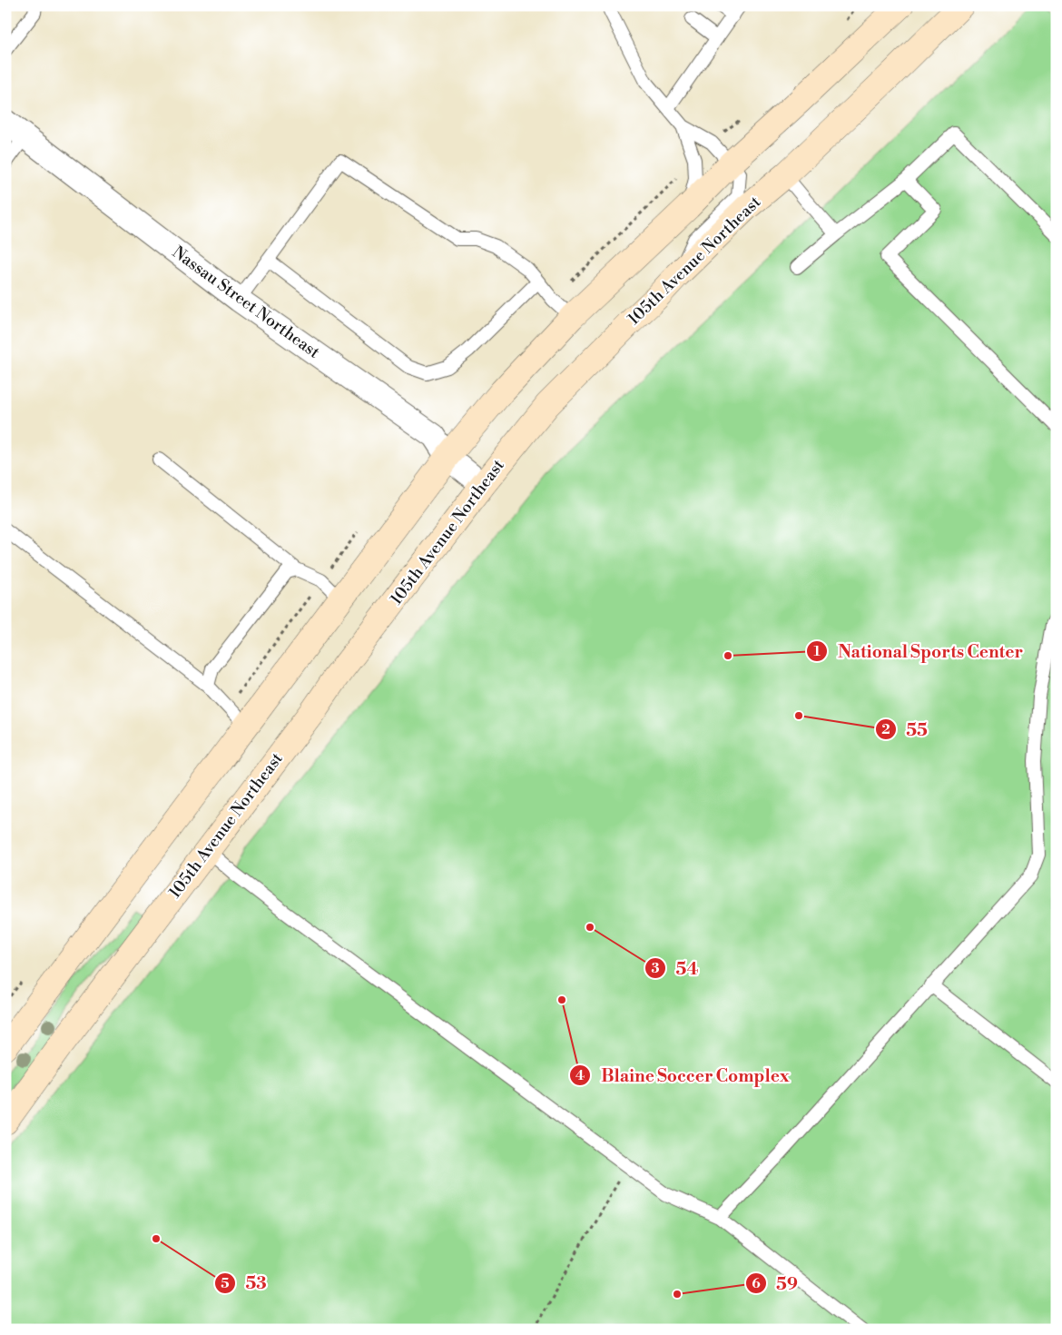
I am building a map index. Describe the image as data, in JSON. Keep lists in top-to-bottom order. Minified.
{"streets":{"street":["105th Avenue Northeast","Nassau Street Northeast"]},"crossings":[["105th Avenue Northeast","Nassau Street Northeast"]],"places":["National Sports Center","55","54","Blaine Soccer Complex","53","59"]}
